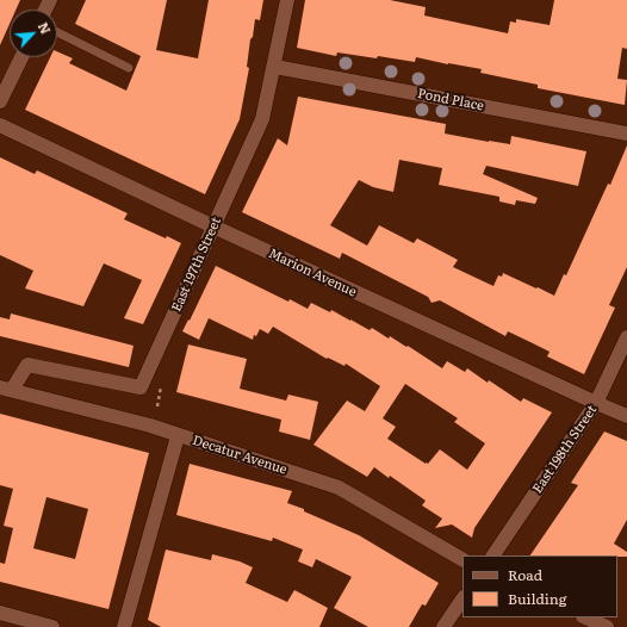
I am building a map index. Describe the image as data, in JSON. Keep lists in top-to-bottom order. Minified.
{"streets":{"street":["Pond Place","East 197th Street","Marion Avenue","East 198th Street","Decatur Avenue"]},"crossings":[["Pond Place","East 197th Street"],["East 197th Street","Marion Avenue"],["East 197th Street","Decatur Avenue"],["Marion Avenue","East 198th Street"]],"legend":["Road","Building"],"north":"top right"}
